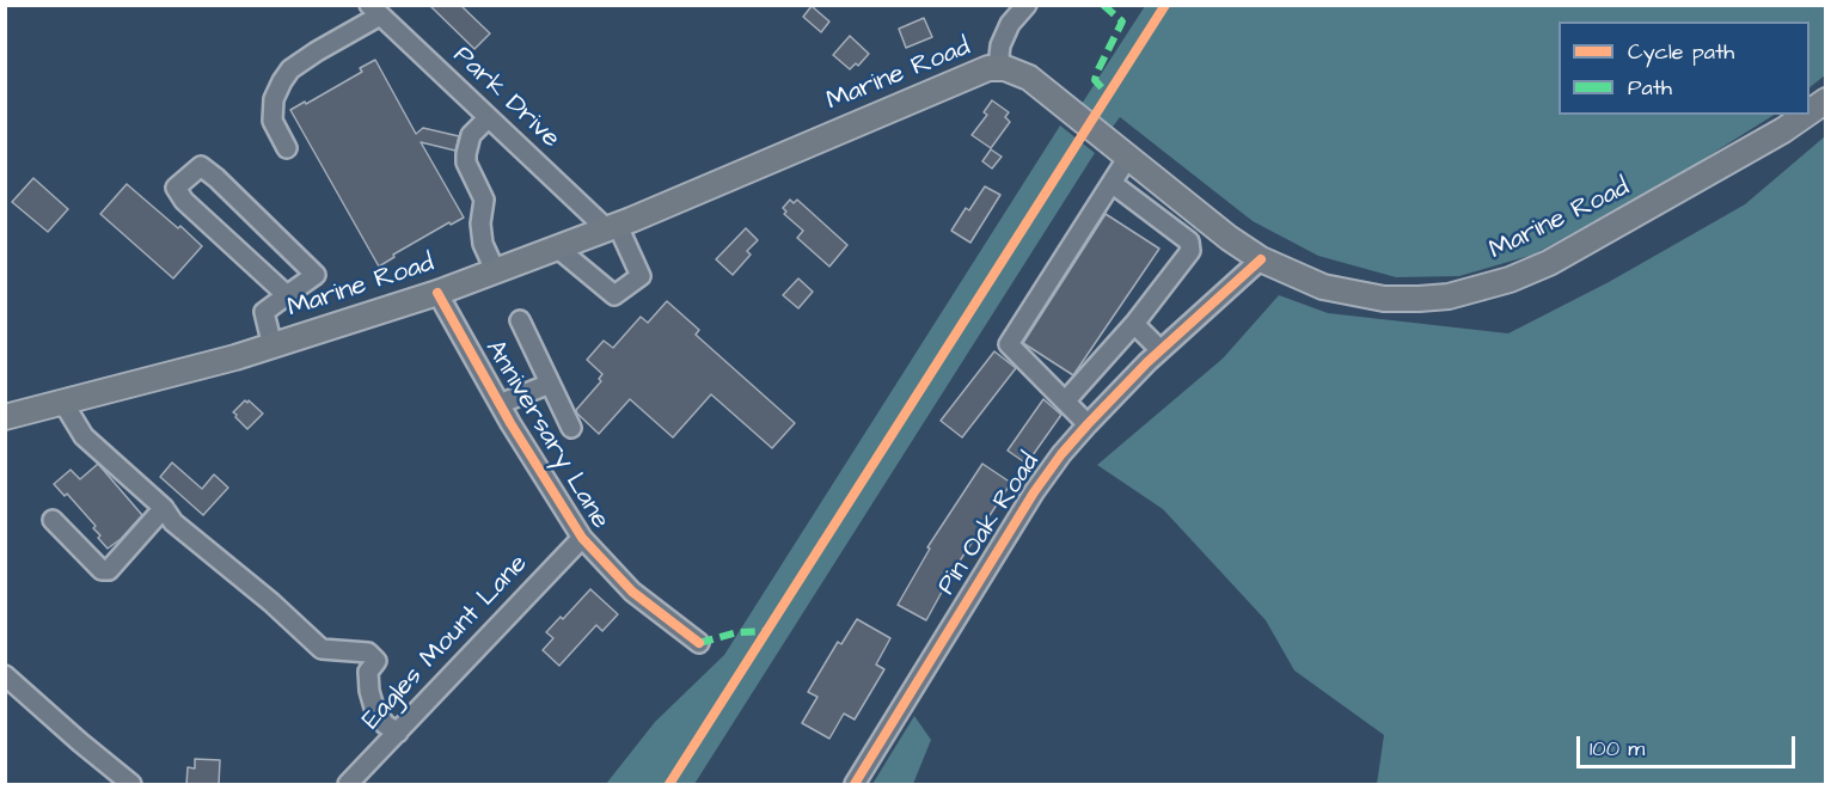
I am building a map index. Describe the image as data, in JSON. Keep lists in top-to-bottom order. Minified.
{"streets":{"main road":["Marine Road"],"street":["Park Drive","Anniversary Lane","Pin Oak Road","Eagles Mount Lane"]},"crossings":[["Marine Road","Park Drive"],["Marine Road","Anniversary Lane"],["Marine Road","Pin Oak Road"],["Anniversary Lane","Eagles Mount Lane"]],"legend":["Cycle path","Path"],"scale_bar":"100 m"}
